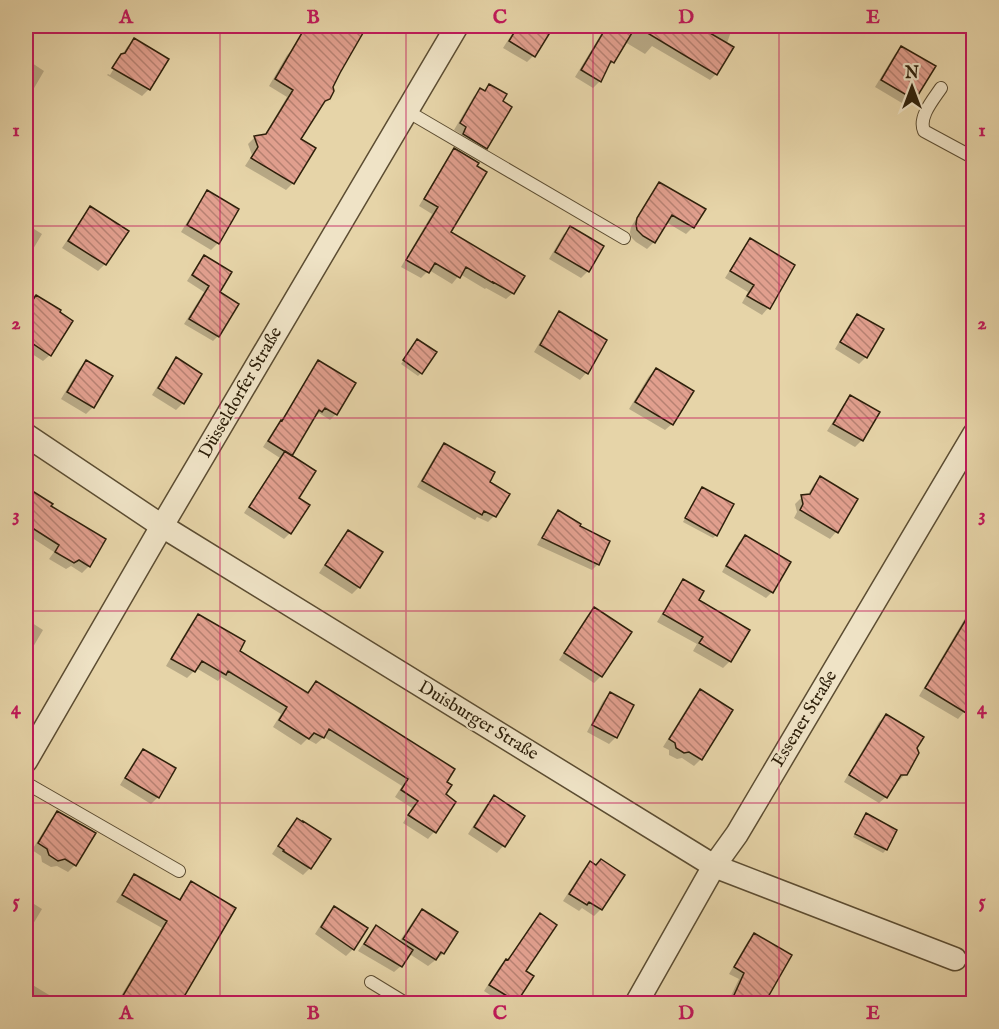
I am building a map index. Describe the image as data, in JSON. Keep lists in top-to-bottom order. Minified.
{"streets":{"street":["Düsseldorfer Straße","Essener Straße","Duisburger Straße"]},"crossings":[["Düsseldorfer Straße","Duisburger Straße"],["Essener Straße","Duisburger Straße"]],"north":"top","grid":{"columns":["A","B","C","D","E"],"rows":["1","2","3","4","5"]}}
